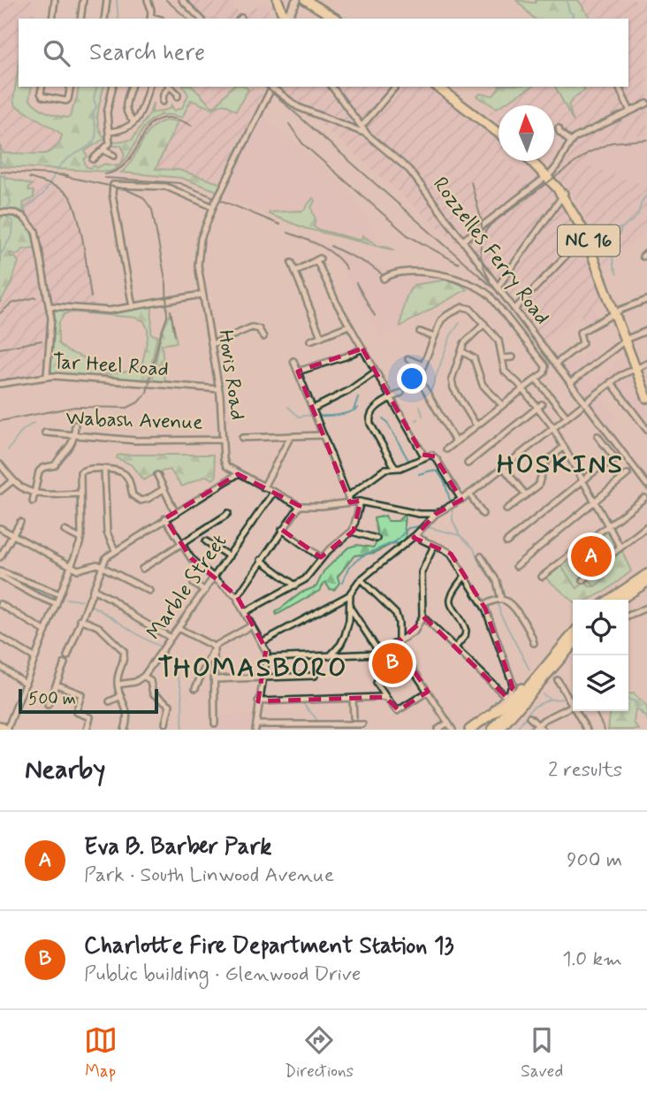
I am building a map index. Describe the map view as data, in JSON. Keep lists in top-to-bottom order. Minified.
{"streets":{"highway":["NC 16"],"street":["Rozzelles Ferry Road","Tar Heel Road","Hovis Road","Wabash Avenue","Marble Street"]},"crossings":[["Rozzelles Ferry Road","Hovis Road"],["Tar Heel Road","Hovis Road"],["Hovis Road","Wabash Avenue"]],"districts":["HOSKINS","THOMASBORO"],"scale_bar":"500 m","north":"top","page":{"search":"Search here","pins":["A","B"],"scale":"500 m","heading":["Nearby","2 results"],"list":[{"mark":"A","name":"Eva B. Barber Park","note":"Park · South Linwood Avenue","value":"900 m"},{"mark":"B","name":"Charlotte Fire Department Station 13","note":"Public building · Glenwood Drive","value":"1.0 km"}],"nav":["Map","Directions","Saved"]}}
